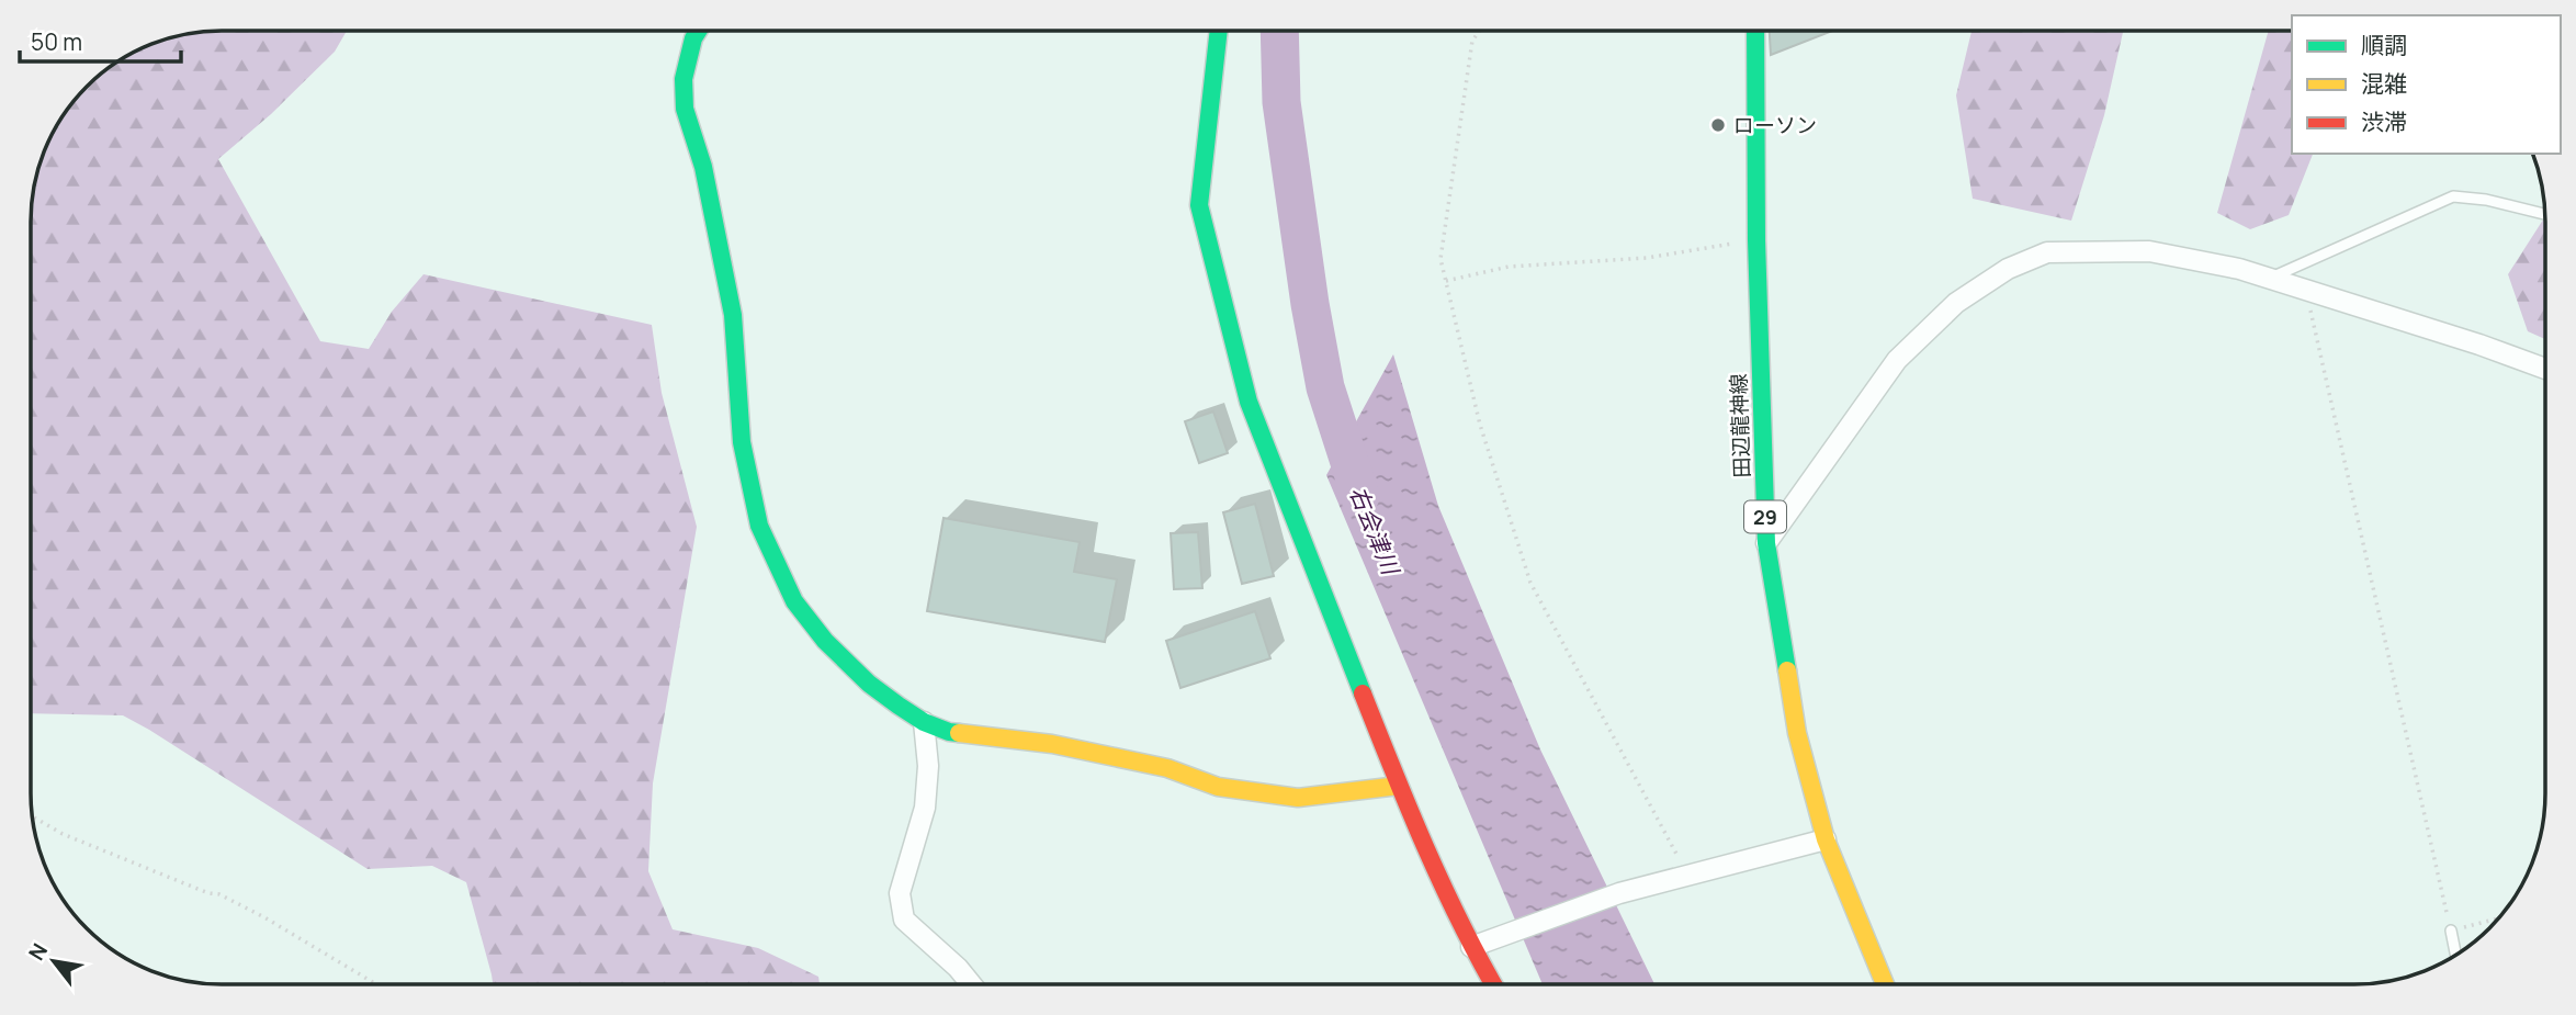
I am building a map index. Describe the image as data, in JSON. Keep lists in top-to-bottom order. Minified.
{"streets":{"street":["田辺龍神線","29"]},"water":["右会津川"],"places":["ローソン"],"legend":["順調","混雑","渋滞"],"scale_bar":"50 m","north":"top left"}
